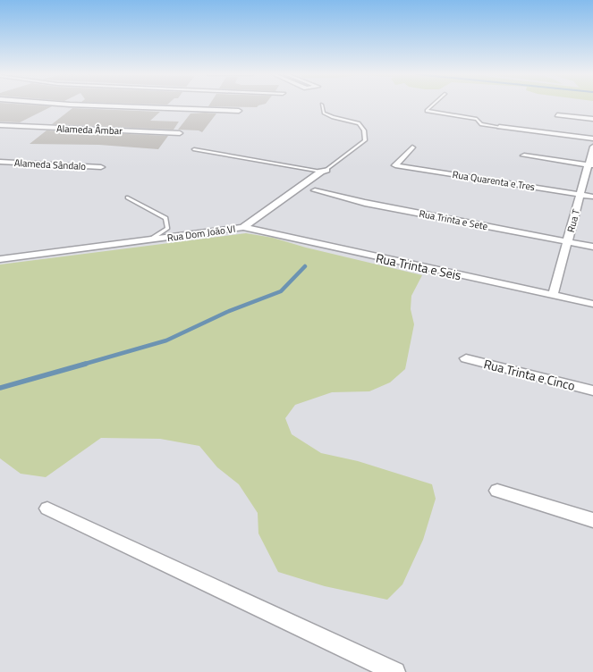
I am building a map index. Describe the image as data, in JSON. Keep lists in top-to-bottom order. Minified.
{"streets":{"street":["Alameda Âmbar","Alameda Sândalo","Rua Quarenta e Tres","Rua Trinta e Sete","Rua T","Rua Dom João VI","Rua Trinta e Seis","Rua Trinta e Cinco"]},"crossings":[["Rua Quarenta e Tres","Rua T"],["Rua Trinta e Sete","Rua T"],["Rua T","Rua Trinta e Seis"],["Rua Dom João VI","Rua Trinta e Seis"]]}
